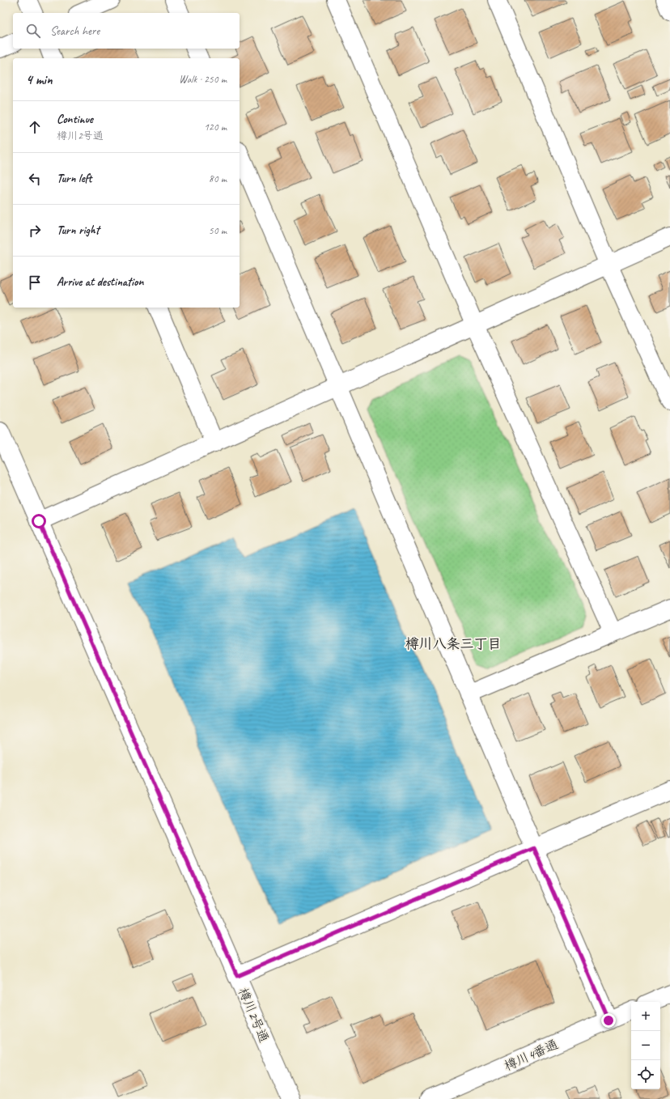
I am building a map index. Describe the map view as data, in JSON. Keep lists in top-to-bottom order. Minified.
{"streets":{"street":["樽川2号通","樽川4番通"]},"districts":["樽川八条三丁目"],"page":{"search":"Search here","heading":["4 min","Walk · 250 m"],"list":[["Continue","樽川2号通","120 m"],["Turn left","80 m"],["Turn right","50 m"],"Arrive at destination"],"map_buttons":["+","−"]}}
